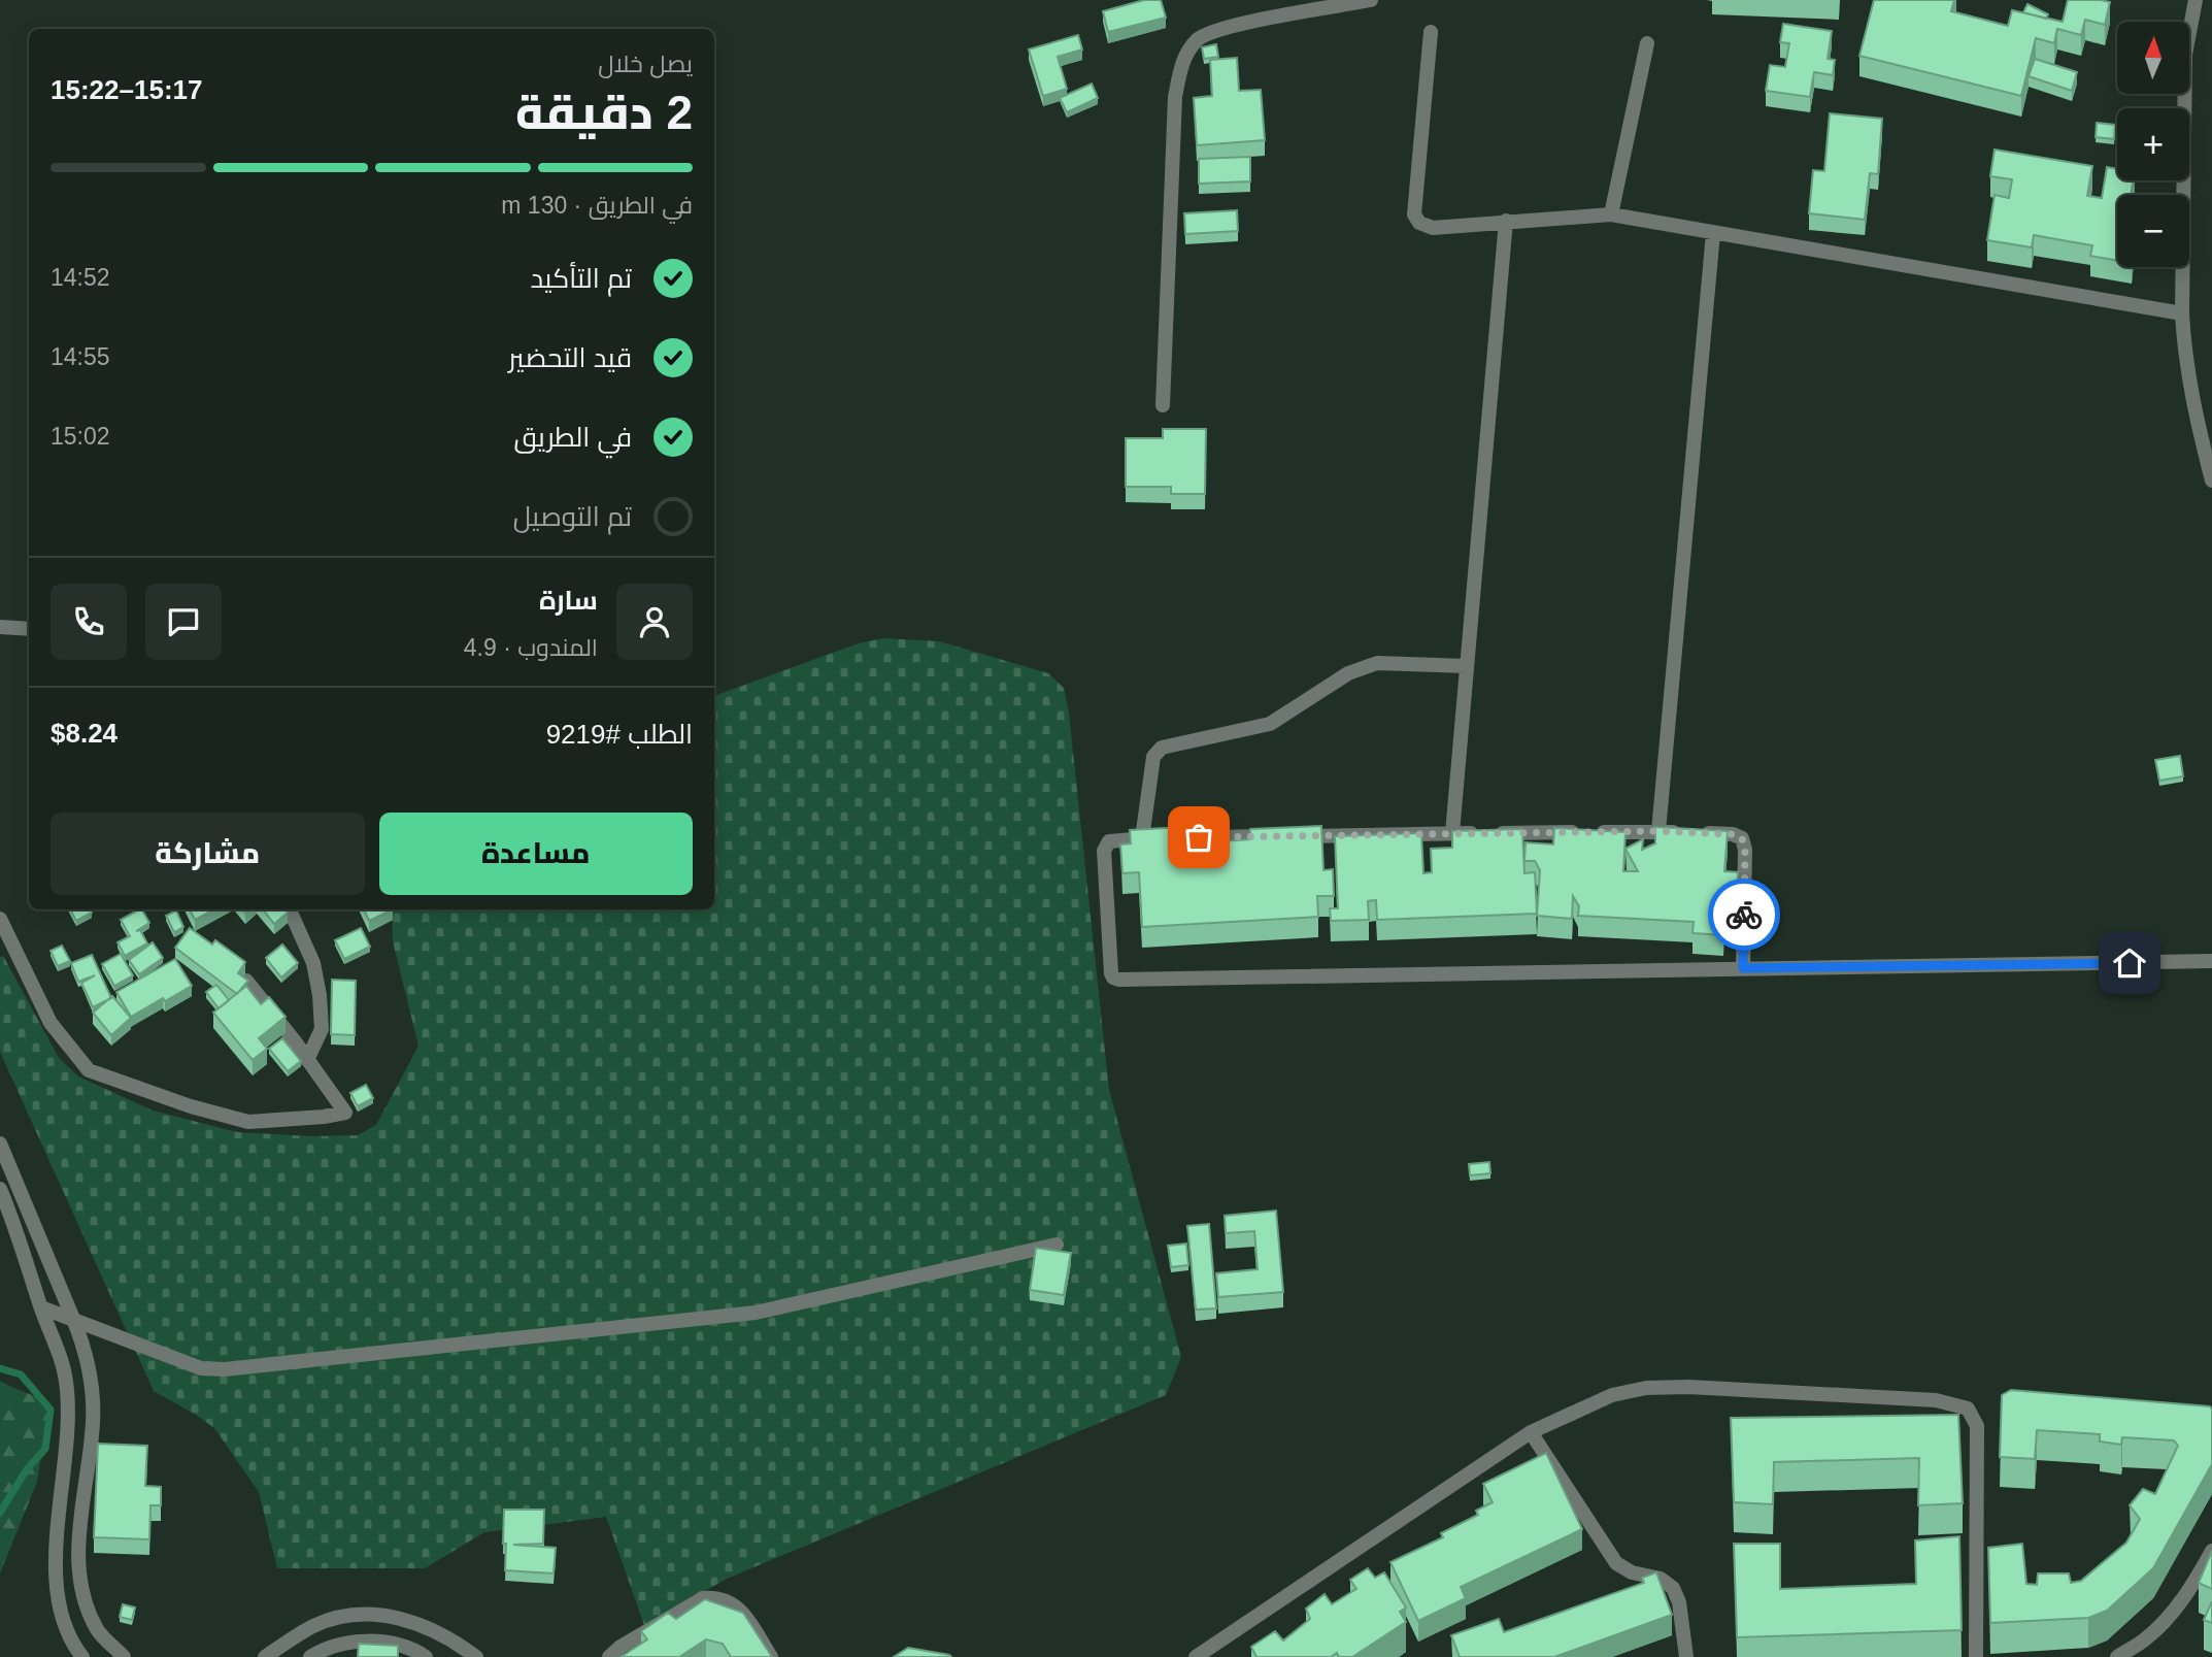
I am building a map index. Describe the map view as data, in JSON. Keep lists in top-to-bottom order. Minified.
{"north":"top","page":{"map_buttons":["+","−"],"heading":["2 دقيقة","يصل خلال","15:17–15:22"],"panel":["سارة","المندوب · 4.9","الطلب #9219","$8.24"],"bar":"في الطريق · 130 m","list":[["تم التأكيد","14:52"],["قيد التحضير","14:55"],["في الطريق","15:02"],"تم التوصيل"],"buttons":["مساعدة","مشاركة"]}}
